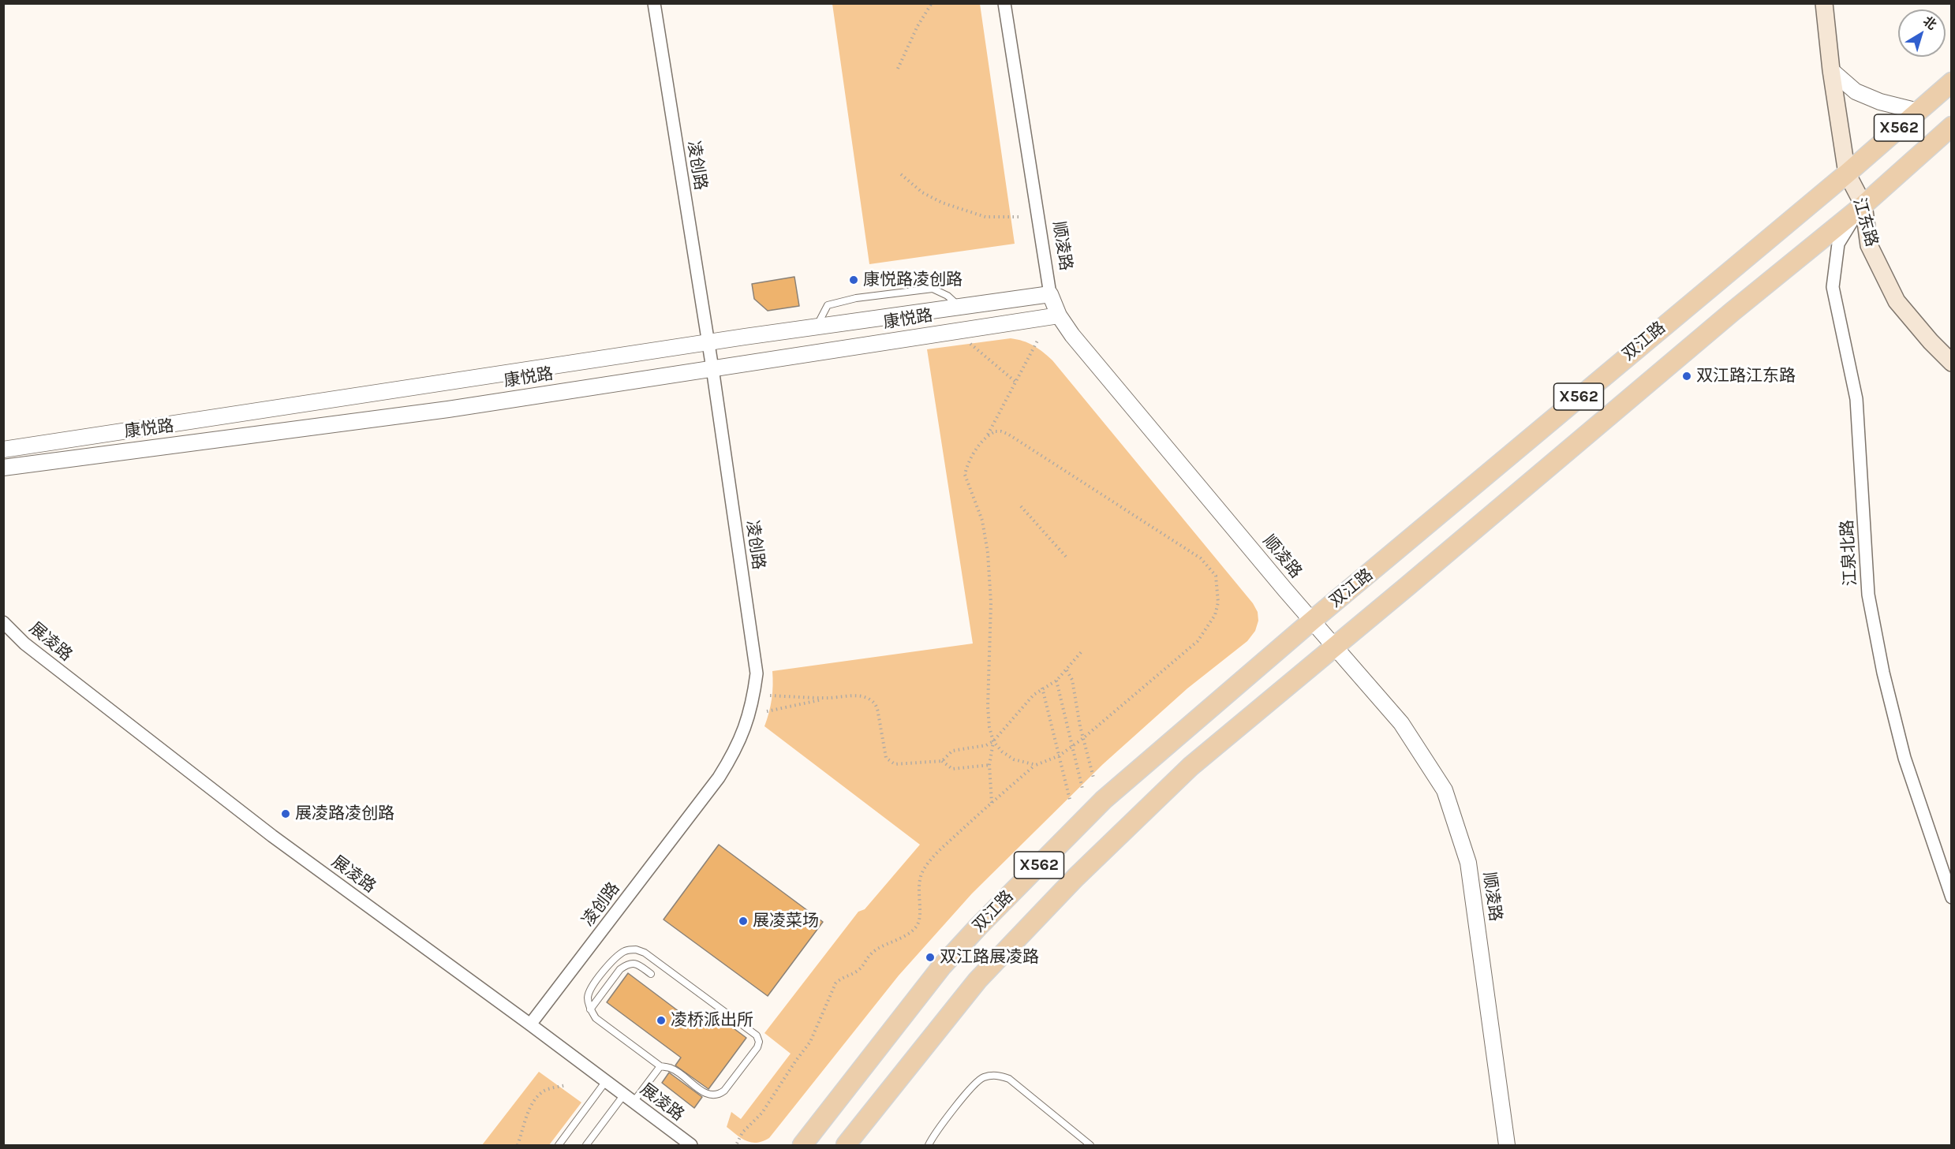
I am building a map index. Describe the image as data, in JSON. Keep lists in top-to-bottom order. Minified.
{"streets":{"main road":["X562","江东路","双江路"],"street":["凌创路","顺凌路","康悦路","江泉北路","展凌路"]},"crossings":[["凌创路","康悦路"],["凌创路","展凌路"],["江东路","双江路"],["江东路","江泉北路"],["顺凌路","康悦路"],["顺凌路","双江路"],["双江路","江泉北路"]],"places":["康悦路凌创路","双江路江东路","展凌路凌创路","展凌菜场","双江路展凌路","凌桥派出所"],"north":"top right"}
